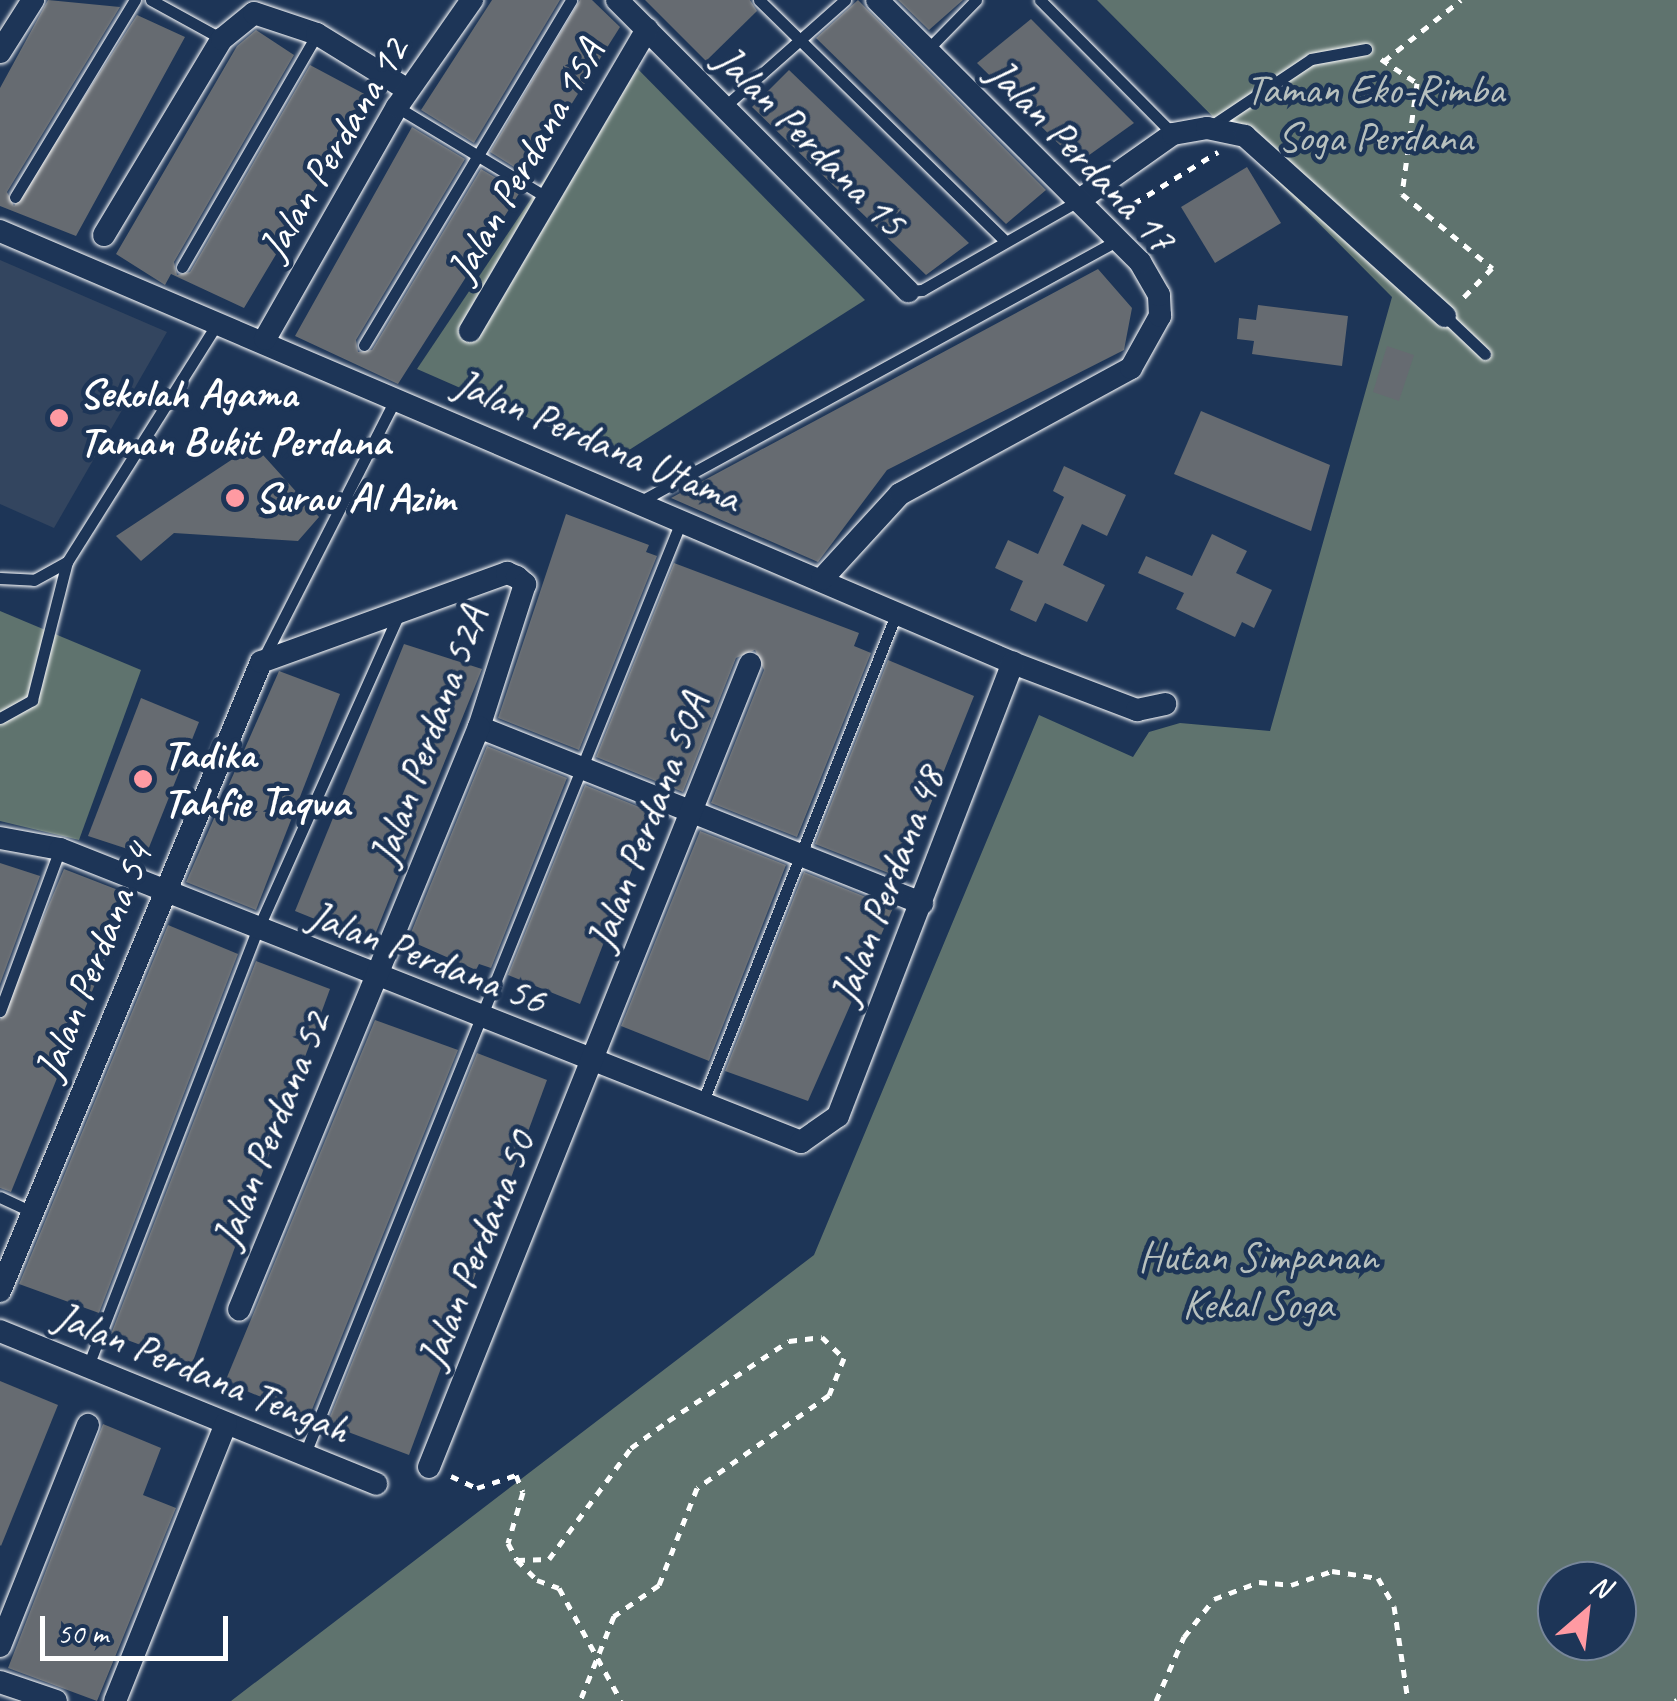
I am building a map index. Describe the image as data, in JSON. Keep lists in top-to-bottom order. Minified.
{"streets":{"street":["Jalan Perdana 15","Jalan Perdana 12","Jalan Perdana 17","Jalan Perdana 15A","Jalan Perdana Utama","Jalan Perdana 52A","Jalan Perdana 50A","Jalan Perdana 48","Jalan Perdana 56","Jalan Perdana 54","Jalan Perdana 52","Jalan Perdana 50","Jalan Perdana Tengah"]},"crossings":[["Jalan Perdana 15","Jalan Perdana 15A"],["Jalan Perdana 12","Jalan Perdana Utama"],["Jalan Perdana 17","Jalan Perdana Utama"],["Jalan Perdana Utama","Jalan Perdana 48"],["Jalan Perdana 52A","Jalan Perdana 56"],["Jalan Perdana 52A","Jalan Perdana 52"],["Jalan Perdana 50A","Jalan Perdana 56"],["Jalan Perdana 50A","Jalan Perdana 50"],["Jalan Perdana 48","Jalan Perdana 56"],["Jalan Perdana 56","Jalan Perdana 54"],["Jalan Perdana 56","Jalan Perdana 52"],["Jalan Perdana 56","Jalan Perdana 50"]],"parks":["Taman Eko-Rimba Soga Perdana","Hutan Simpanan Kekal Soga"],"places":["Sekolah Agama Taman Bukit Perdana","Surau Al Azim","Tadika Tahfie Taqwa"],"scale_bar":"50 m","north":"top right"}
